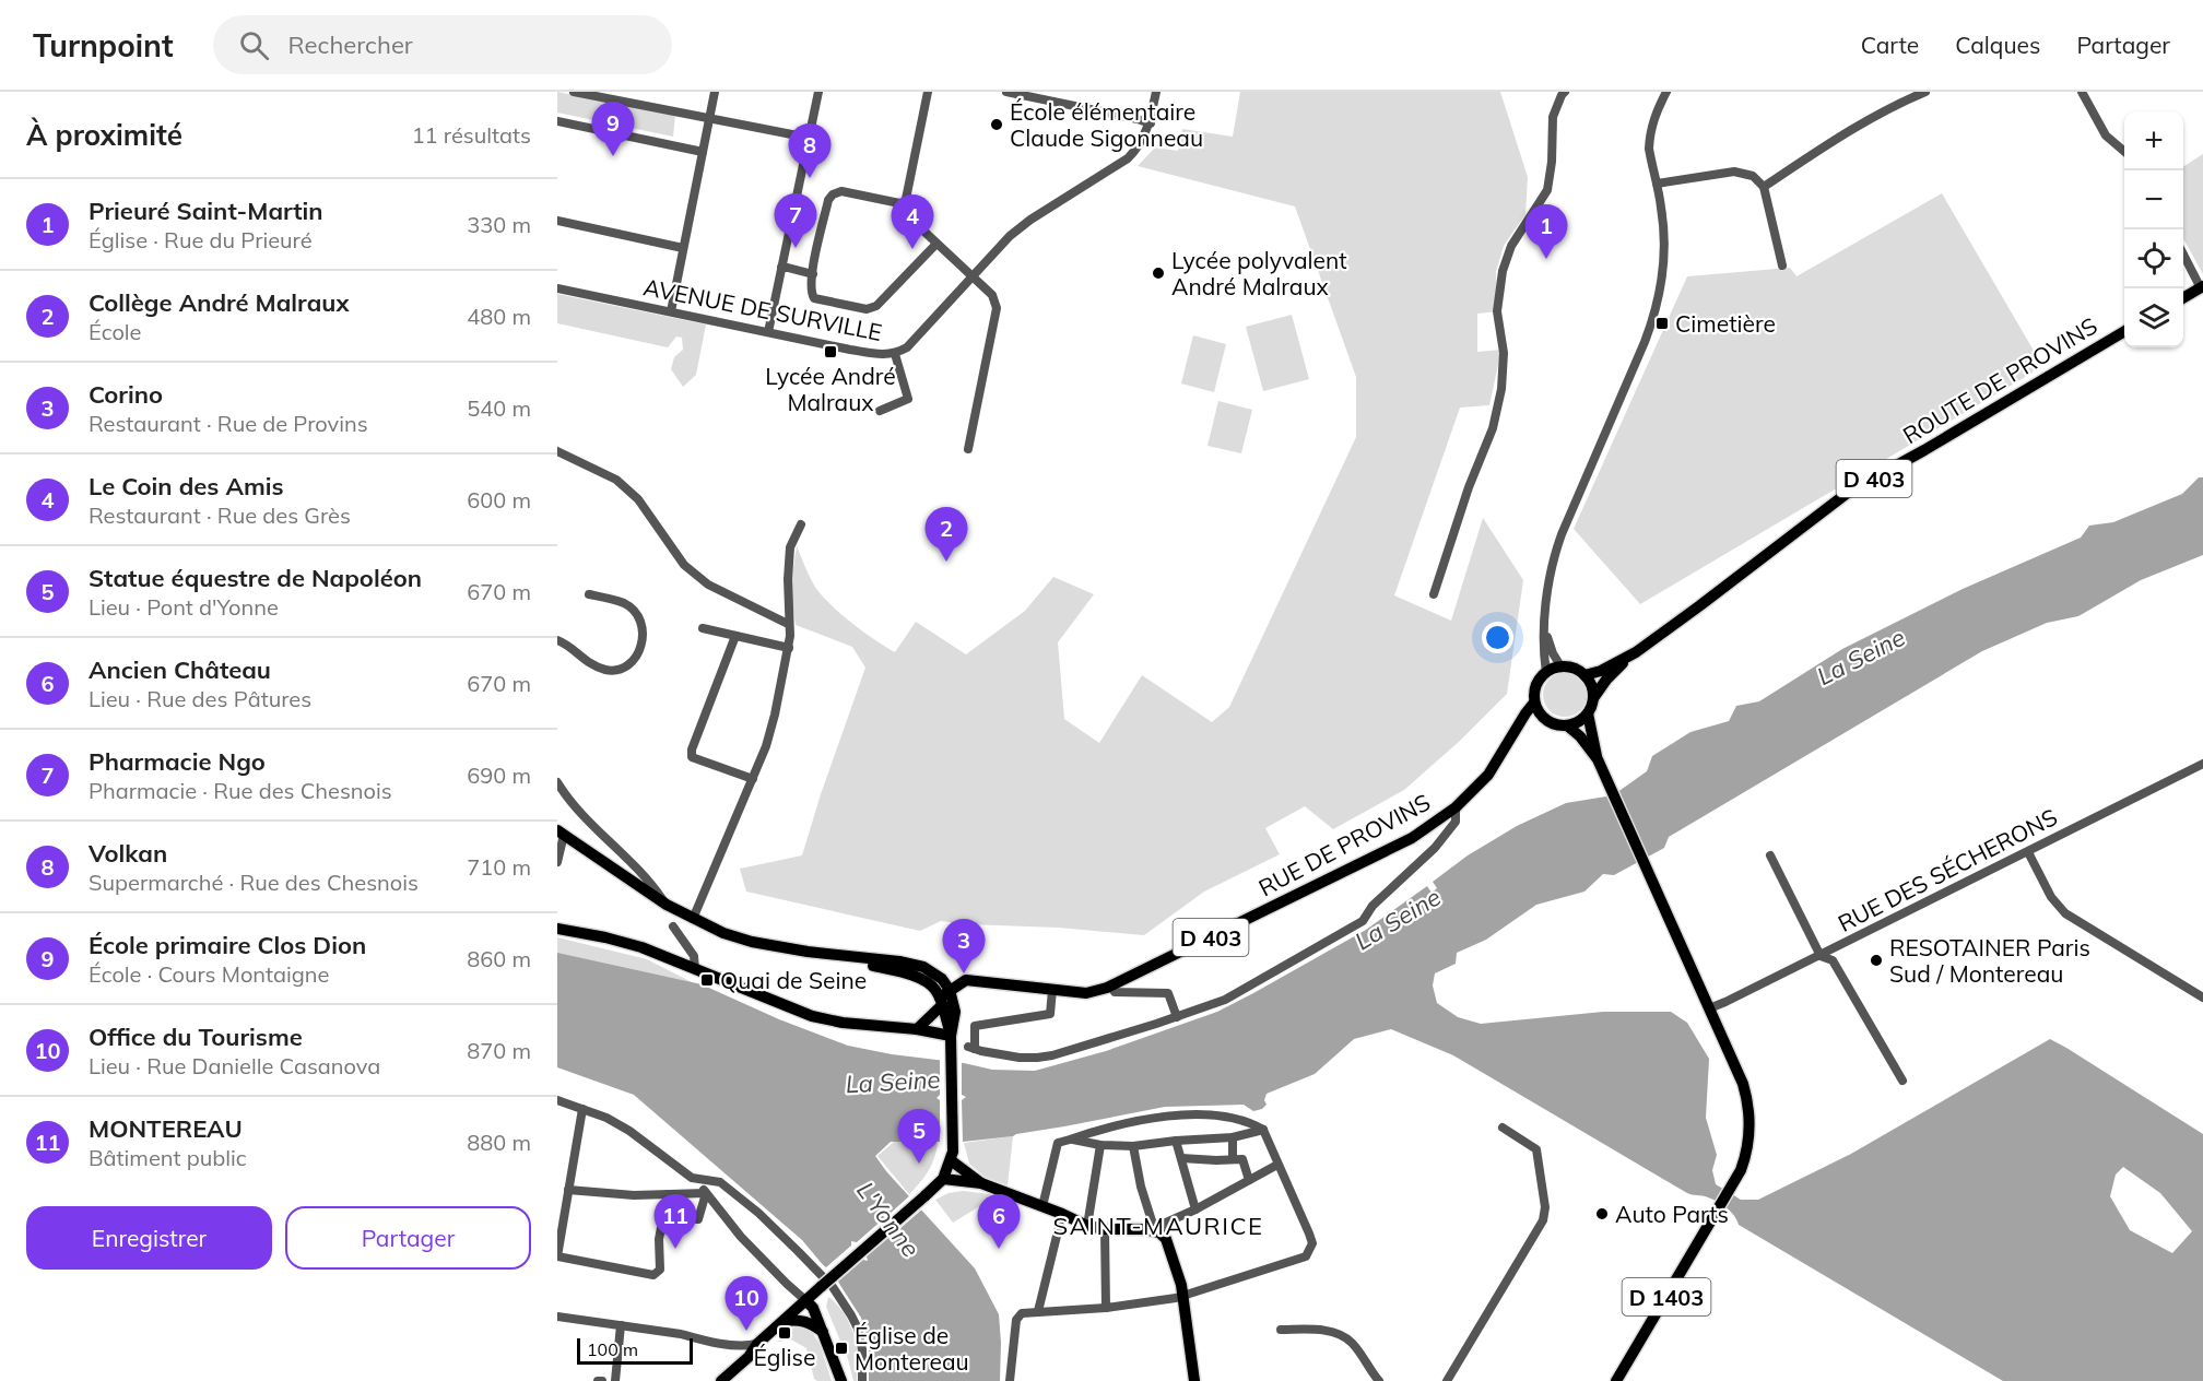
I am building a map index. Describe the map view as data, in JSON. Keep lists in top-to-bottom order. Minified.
{"streets":{"main road":["ROUTE DE PROVINS","D 403","RUE DE PROVINS","D 1403"],"street":["AVENUE DE SURVILLE","RUE DES SÉCHERONS"]},"crossings":[["ROUTE DE PROVINS","D 403"],["D 403","RUE DE PROVINS"],["D 403","D 1403"],["RUE DE PROVINS","D 1403"],["RUE DES SÉCHERONS","D 1403"]],"districts":["SAINT-MAURICE"],"water":["La Seine","L'Yonne"],"places":{"other":["École élémentaire Claude Sigonneau","Lycée polyvalent André Malraux","RESOTAINER Paris Sud / Montereau","Auto Parts"],"transit":["Cimetière","Lycée André Malraux","Quai de Seine","Église","Église de Montereau"]},"scale_bar":"100 m","page":{"header":"Turnpoint","search":"Rechercher","nav":["Carte","Calques","Partager"],"heading":["À proximité","11 résultats"],"pins":["9","8","7","4","1","2","3","5","6","11","10"],"map_buttons":["+","−"],"list":[{"mark":"1","name":"Prieuré Saint-Martin","note":"Église · Rue du Prieuré","value":"330 m"},{"mark":"2","name":"Collège André Malraux","note":"École","value":"480 m"},{"mark":"3","name":"Corino","note":"Restaurant · Rue de Provins","value":"540 m"},{"mark":"4","name":"Le Coin des Amis","note":"Restaurant · Rue des Grès","value":"600 m"},{"mark":"5","name":"Statue équestre de Napoléon","note":"Lieu · Pont d'Yonne","value":"670 m"},{"mark":"6","name":"Ancien Château","note":"Lieu · Rue des Pâtures","value":"670 m"},{"mark":"7","name":"Pharmacie Ngo","note":"Pharmacie · Rue des Chesnois","value":"690 m"},{"mark":"8","name":"Volkan","note":"Supermarché · Rue des Chesnois","value":"710 m"},{"mark":"9","name":"École primaire Clos Dion","note":"École · Cours Montaigne","value":"860 m"},{"mark":"10","name":"Office du Tourisme","note":"Lieu · Rue Danielle Casanova","value":"870 m"},{"mark":"11","name":"MONTEREAU","note":"Bâtiment public","value":"880 m"}],"buttons":["Enregistrer","Partager"],"scale":"100 m"}}
